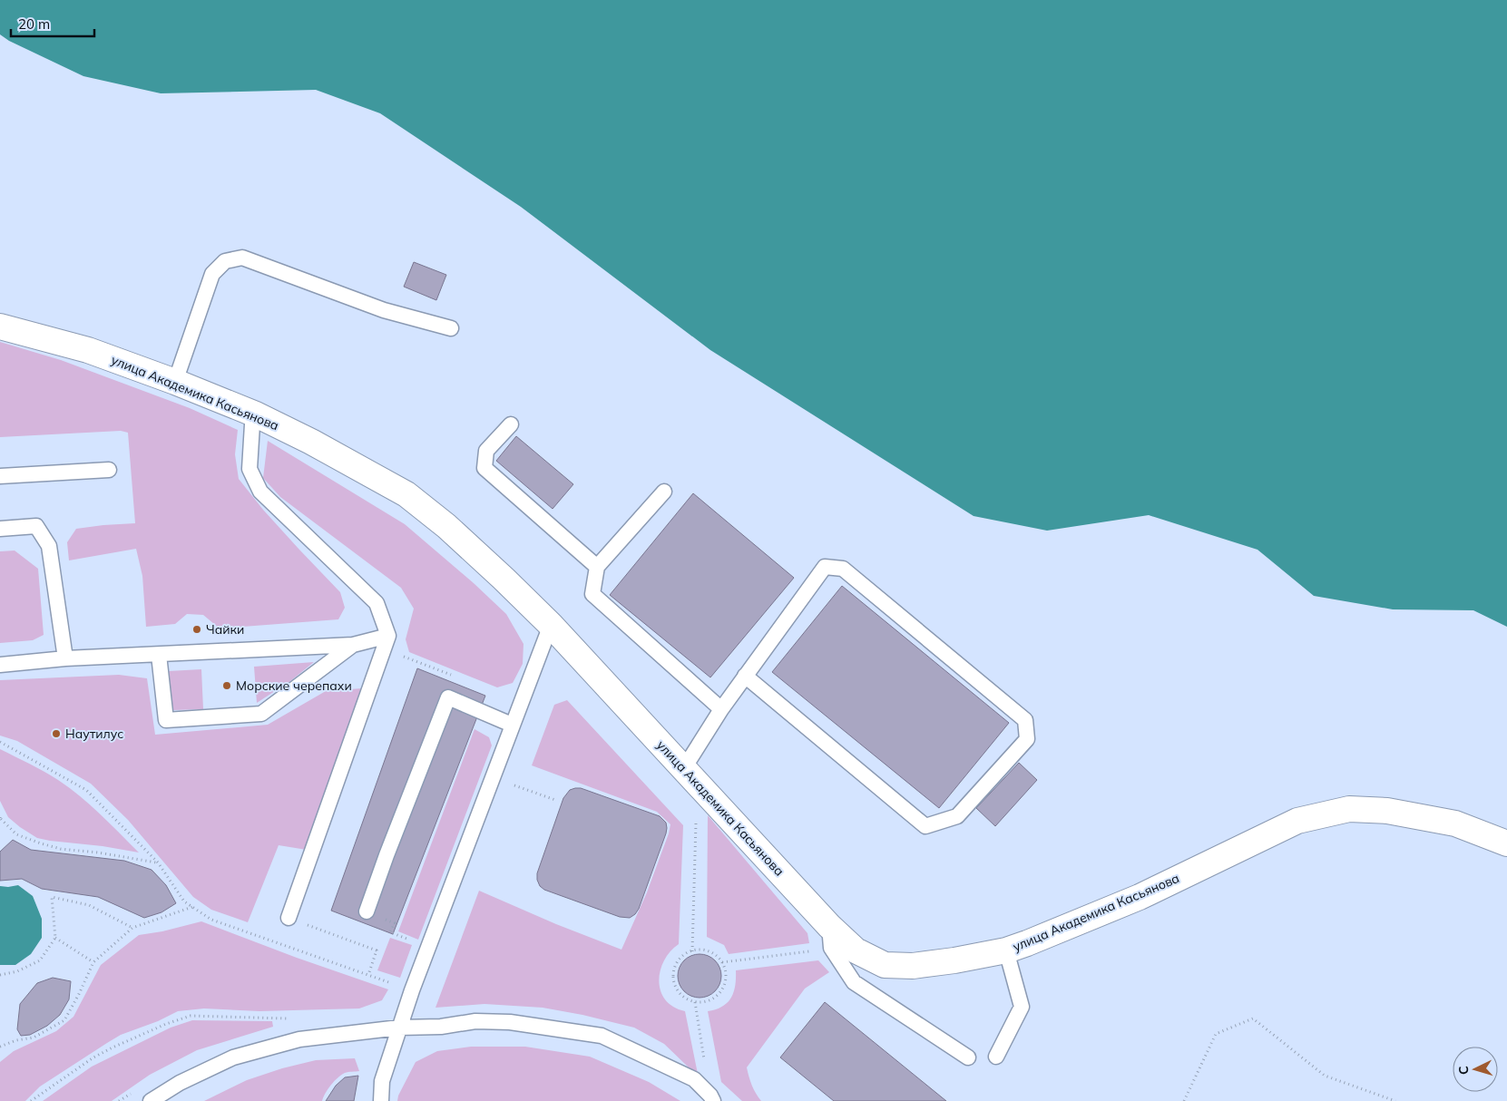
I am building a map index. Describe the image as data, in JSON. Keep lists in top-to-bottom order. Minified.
{"streets":{"street":["улица Академика Касьянова"]},"places":["Чайки","Морские черепахи","Наутилус"],"scale_bar":"20 m","north":"left"}
